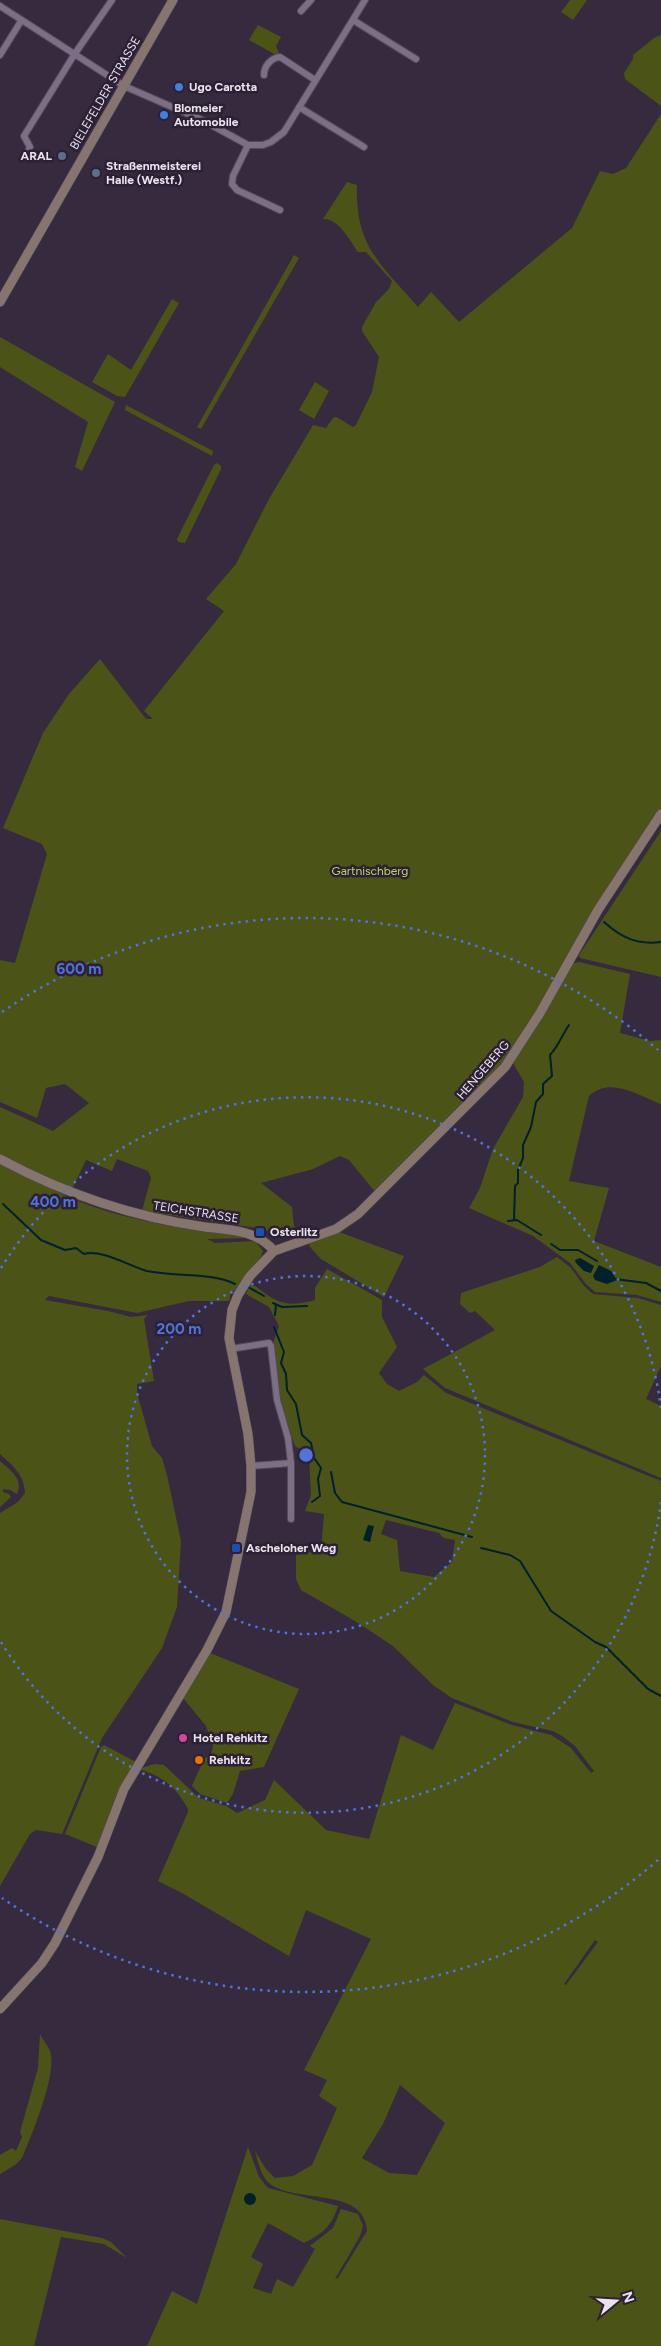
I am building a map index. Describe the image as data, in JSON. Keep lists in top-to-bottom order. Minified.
{"streets":{"street":["BIELEFELDER STRASSE","HENGEBERG","TEICHSTRASSE"]},"crossings":[["HENGEBERG","TEICHSTRASSE"]],"parks":["Gartnischberg"],"places":{"other":["Ugo Carotta","Blomeier Automobile","ARAL","Straßenmeisterei Halle (Westf.)","Hotel Rehkitz","Rehkitz"],"transit":["Osterlitz","Ascheloher Weg"]},"north":"right","rings":["600 m","400 m","200 m"]}
